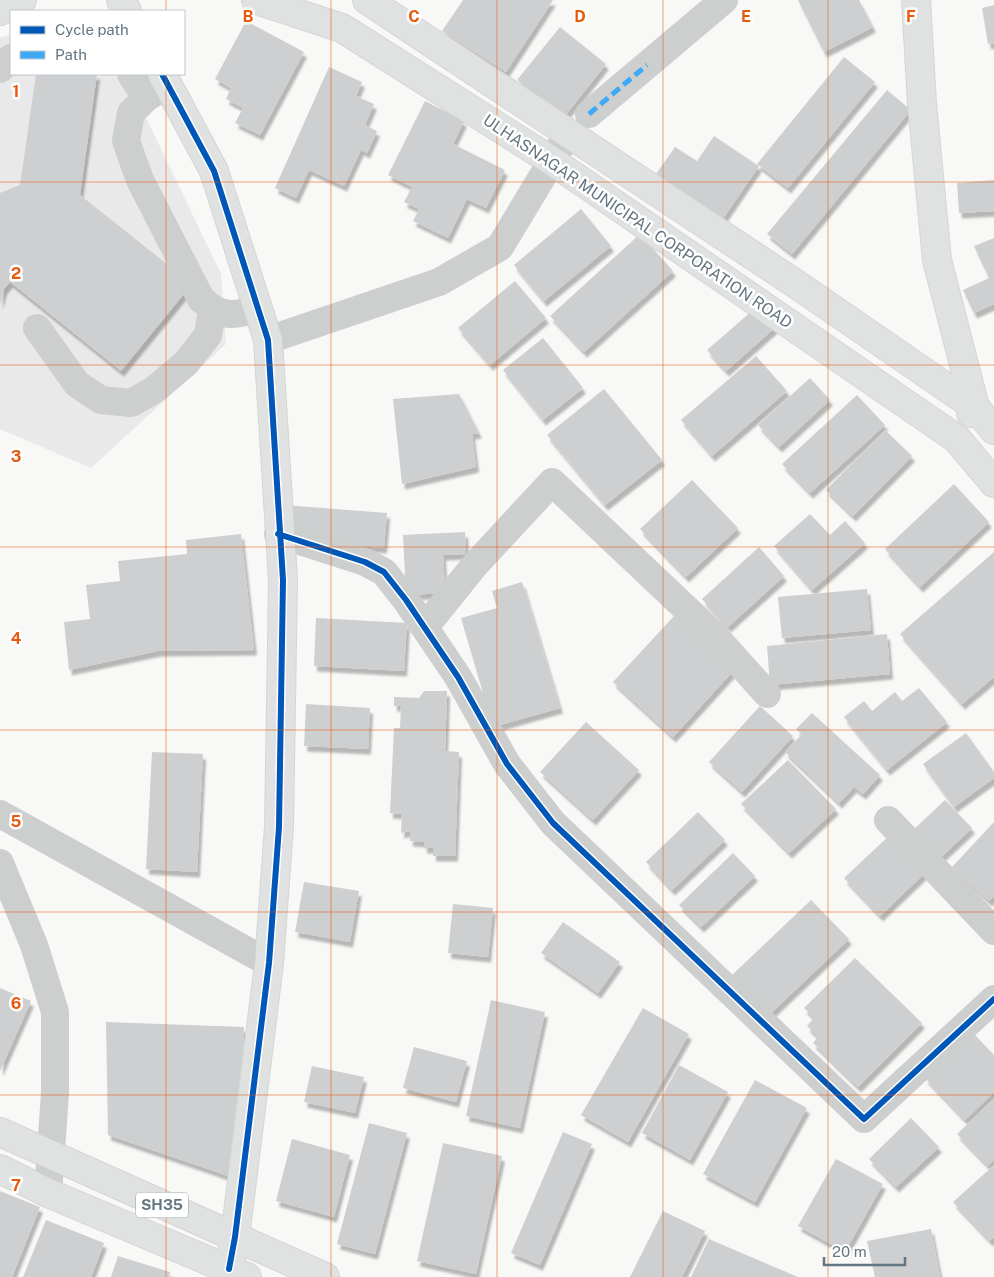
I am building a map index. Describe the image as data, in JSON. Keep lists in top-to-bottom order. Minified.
{"streets":{"main road":["ULHASNAGAR MUNICIPAL CORPORATION ROAD","SH35"]},"legend":["Cycle path","Path"],"scale_bar":"20 m","grid":{"columns":["B","C","D","E","F"],"rows":["1","2","3","4","5","6","7"]}}
